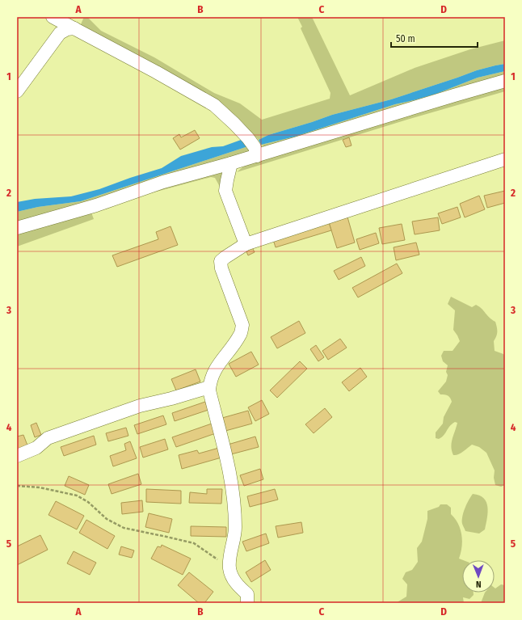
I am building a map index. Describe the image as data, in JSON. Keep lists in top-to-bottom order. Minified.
{"scale_bar":"50 m","north":"bottom","grid":{"columns":["A","B","C","D"],"rows":["1","2","3","4","5"]}}
